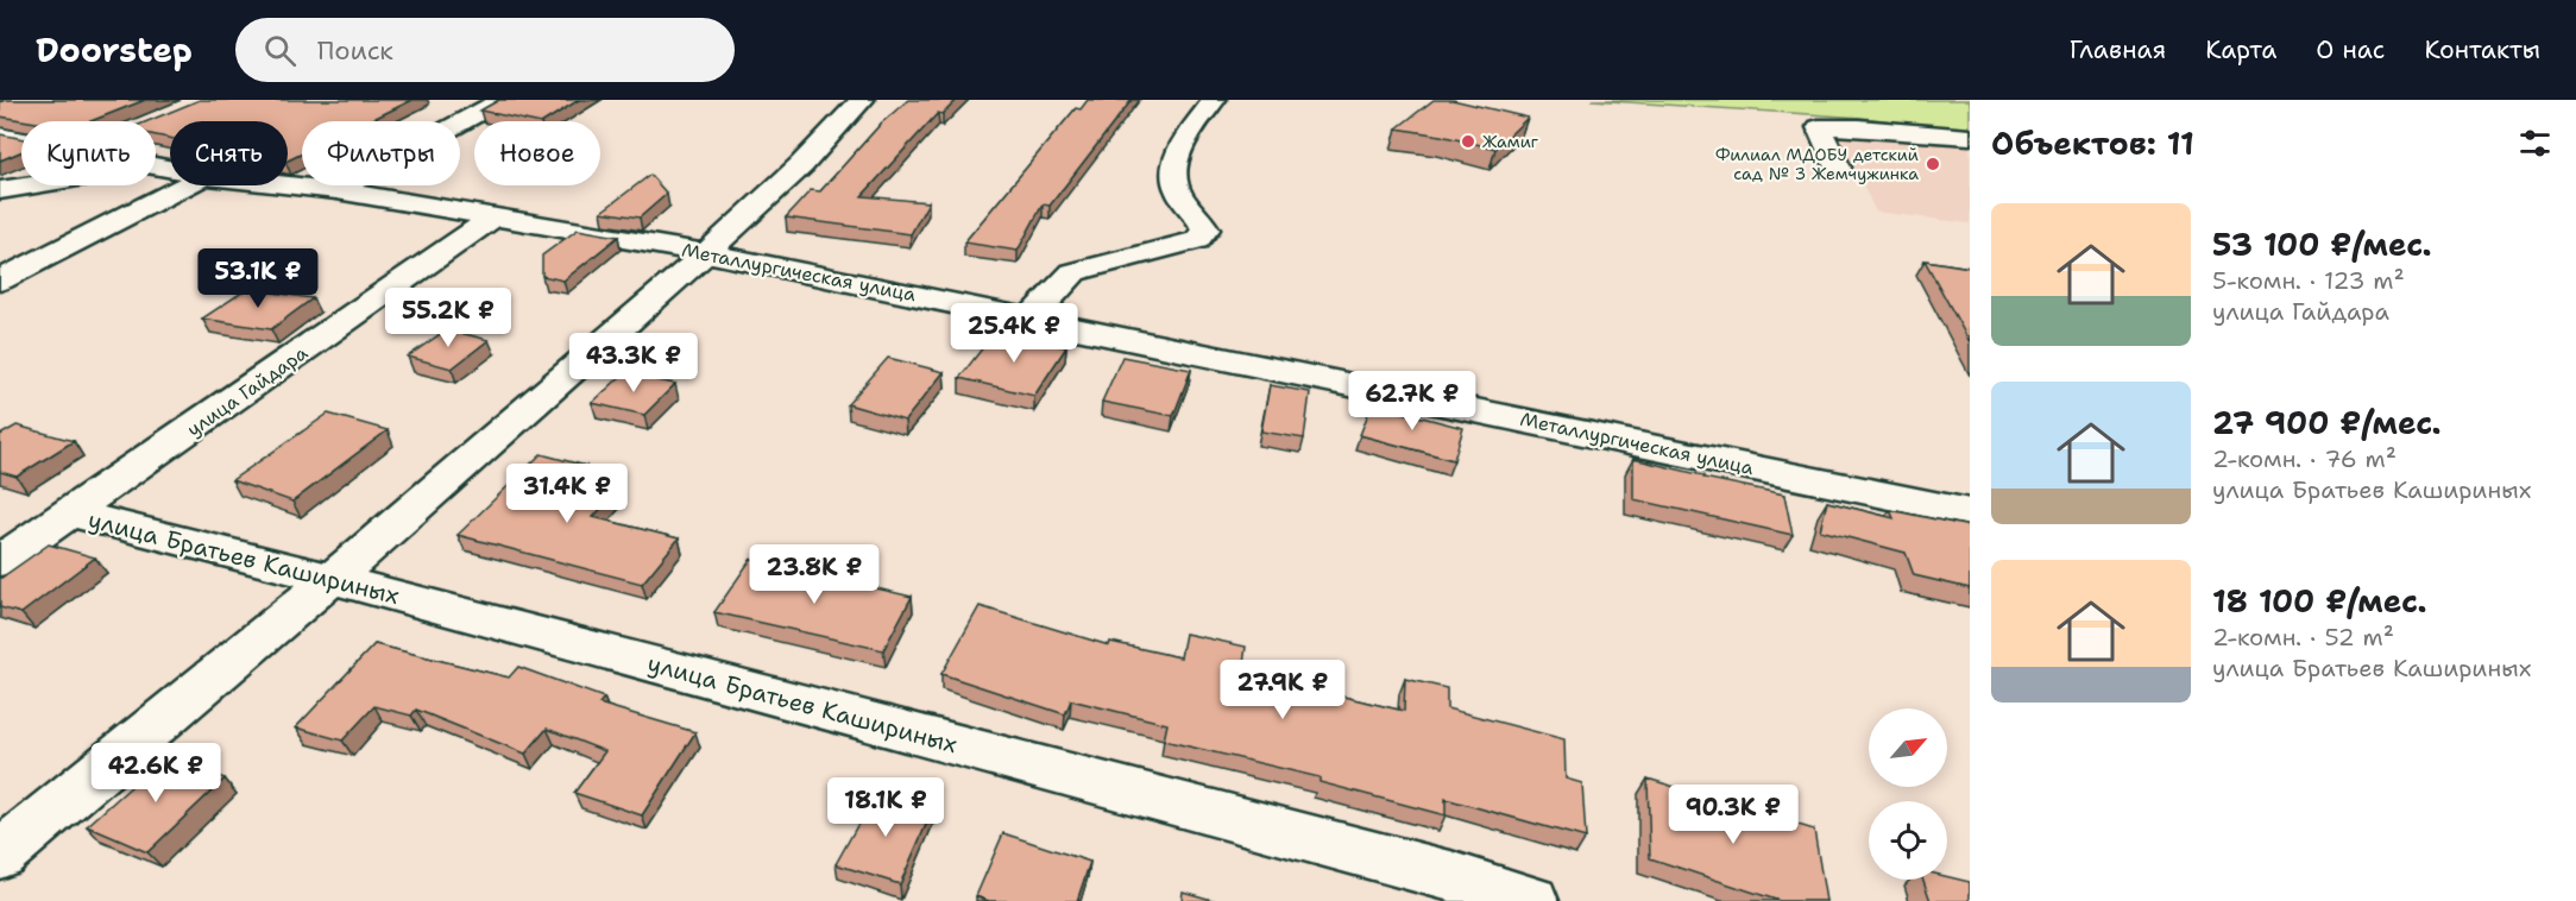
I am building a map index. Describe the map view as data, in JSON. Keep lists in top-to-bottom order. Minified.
{"streets":{"street":["Металлургическая улица","улица Гайдара","улица Братьев Кашириных"]},"crossings":[["Металлургическая улица","улица Гайдара"],["улица Гайдара","улица Братьев Кашириных"]],"places":["Жамиг","Филиал МДОБУ детский сад № 3 Жемчужинка"],"north":"top right","page":{"header":"Doorstep","search":"Поиск","nav":["Главная","Карта","О нас","Контакты"],"heading":"Объектов: 11","chip":["Купить","Снять","Фильтры","Новое"],"list":[{"name":"53 100 ₽/мес.","note":"5-комн. · 123 m² · улица Гайдара"},{"name":"27 900 ₽/мес.","note":"2-комн. · 76 m² · улица Братьев Кашириных"},{"name":"18 100 ₽/мес.","note":"2-комн. · 52 m² · улица Братьев Кашириных"}],"price":["53.1K ₽","55.2K ₽","25.4K ₽","43.3K ₽","62.7K ₽","31.4K ₽","23.8K ₽","27.9K ₽","42.6K ₽","18.1K ₽","90.3K ₽"]}}
